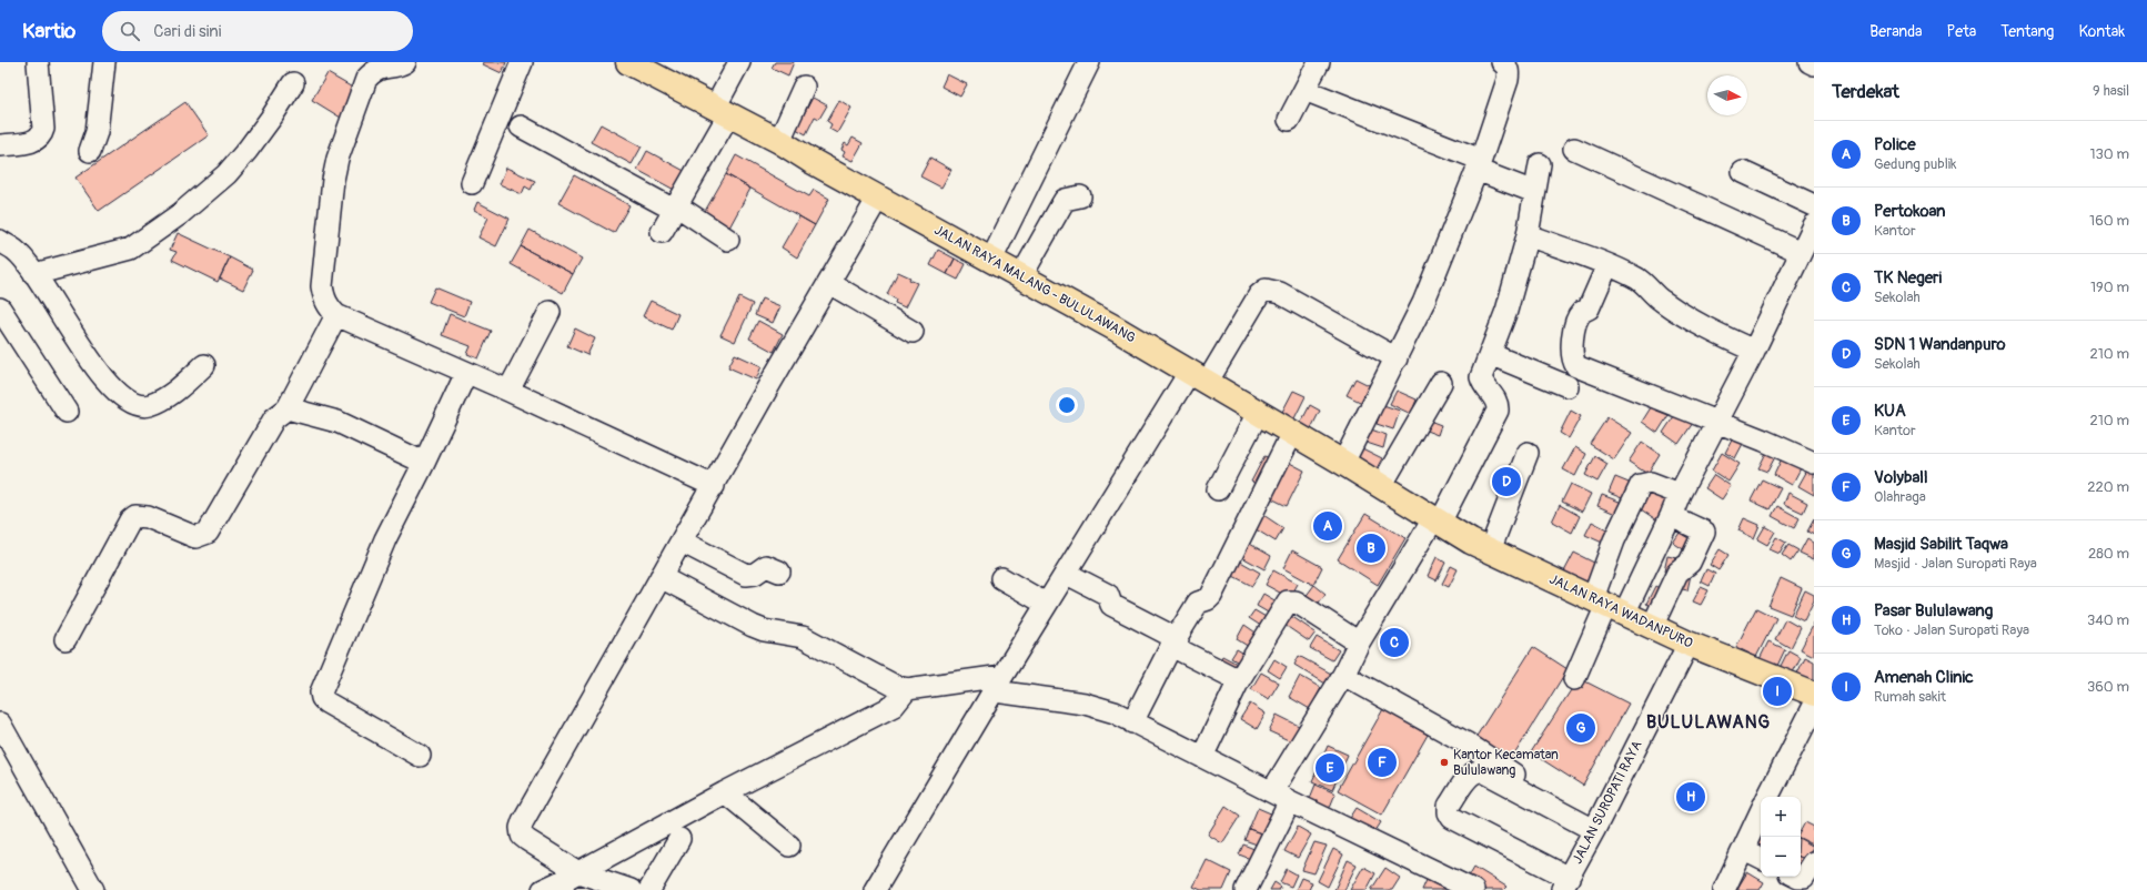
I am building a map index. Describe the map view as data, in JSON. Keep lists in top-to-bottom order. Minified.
{"streets":{"main road":["JALAN RAYA MALANG - BULULAWANG","JALAN RAYA WADANPURO"],"street":["JALAN SUROPATI RAYA"]},"crossings":[["JALAN RAYA MALANG - BULULAWANG","JALAN RAYA WADANPURO"],["JALAN RAYA WADANPURO","JALAN SUROPATI RAYA"]],"districts":["BULULAWANG"],"places":["Kantor Kecamatan Bululawang"],"north":"right","page":{"header":"Kartio","search":"Cari di sini","nav":["Beranda","Peta","Tentang","Kontak"],"heading":["Terdekat","9 hasil"],"list":[{"mark":"A","name":"Police","note":"Gedung publik","value":"130 m"},{"mark":"B","name":"Pertokoan","note":"Kantor","value":"160 m"},{"mark":"C","name":"TK Negeri","note":"Sekolah","value":"190 m"},{"mark":"D","name":"SDN 1 Wandanpuro","note":"Sekolah","value":"210 m"},{"mark":"E","name":"KUA","note":"Kantor","value":"210 m"},{"mark":"F","name":"Volyball","note":"Olahraga","value":"220 m"},{"mark":"G","name":"Masjid Sabilit Taqwa","note":"Masjid · Jalan Suropati Raya","value":"280 m"},{"mark":"H","name":"Pasar Bululawang","note":"Toko · Jalan Suropati Raya","value":"340 m"},{"mark":"I","name":"Amenah Clinic","note":"Rumah sakit","value":"360 m"}],"pins":["D","A","B","C","I","G","F","E","H"],"map_buttons":["+","−"]}}
